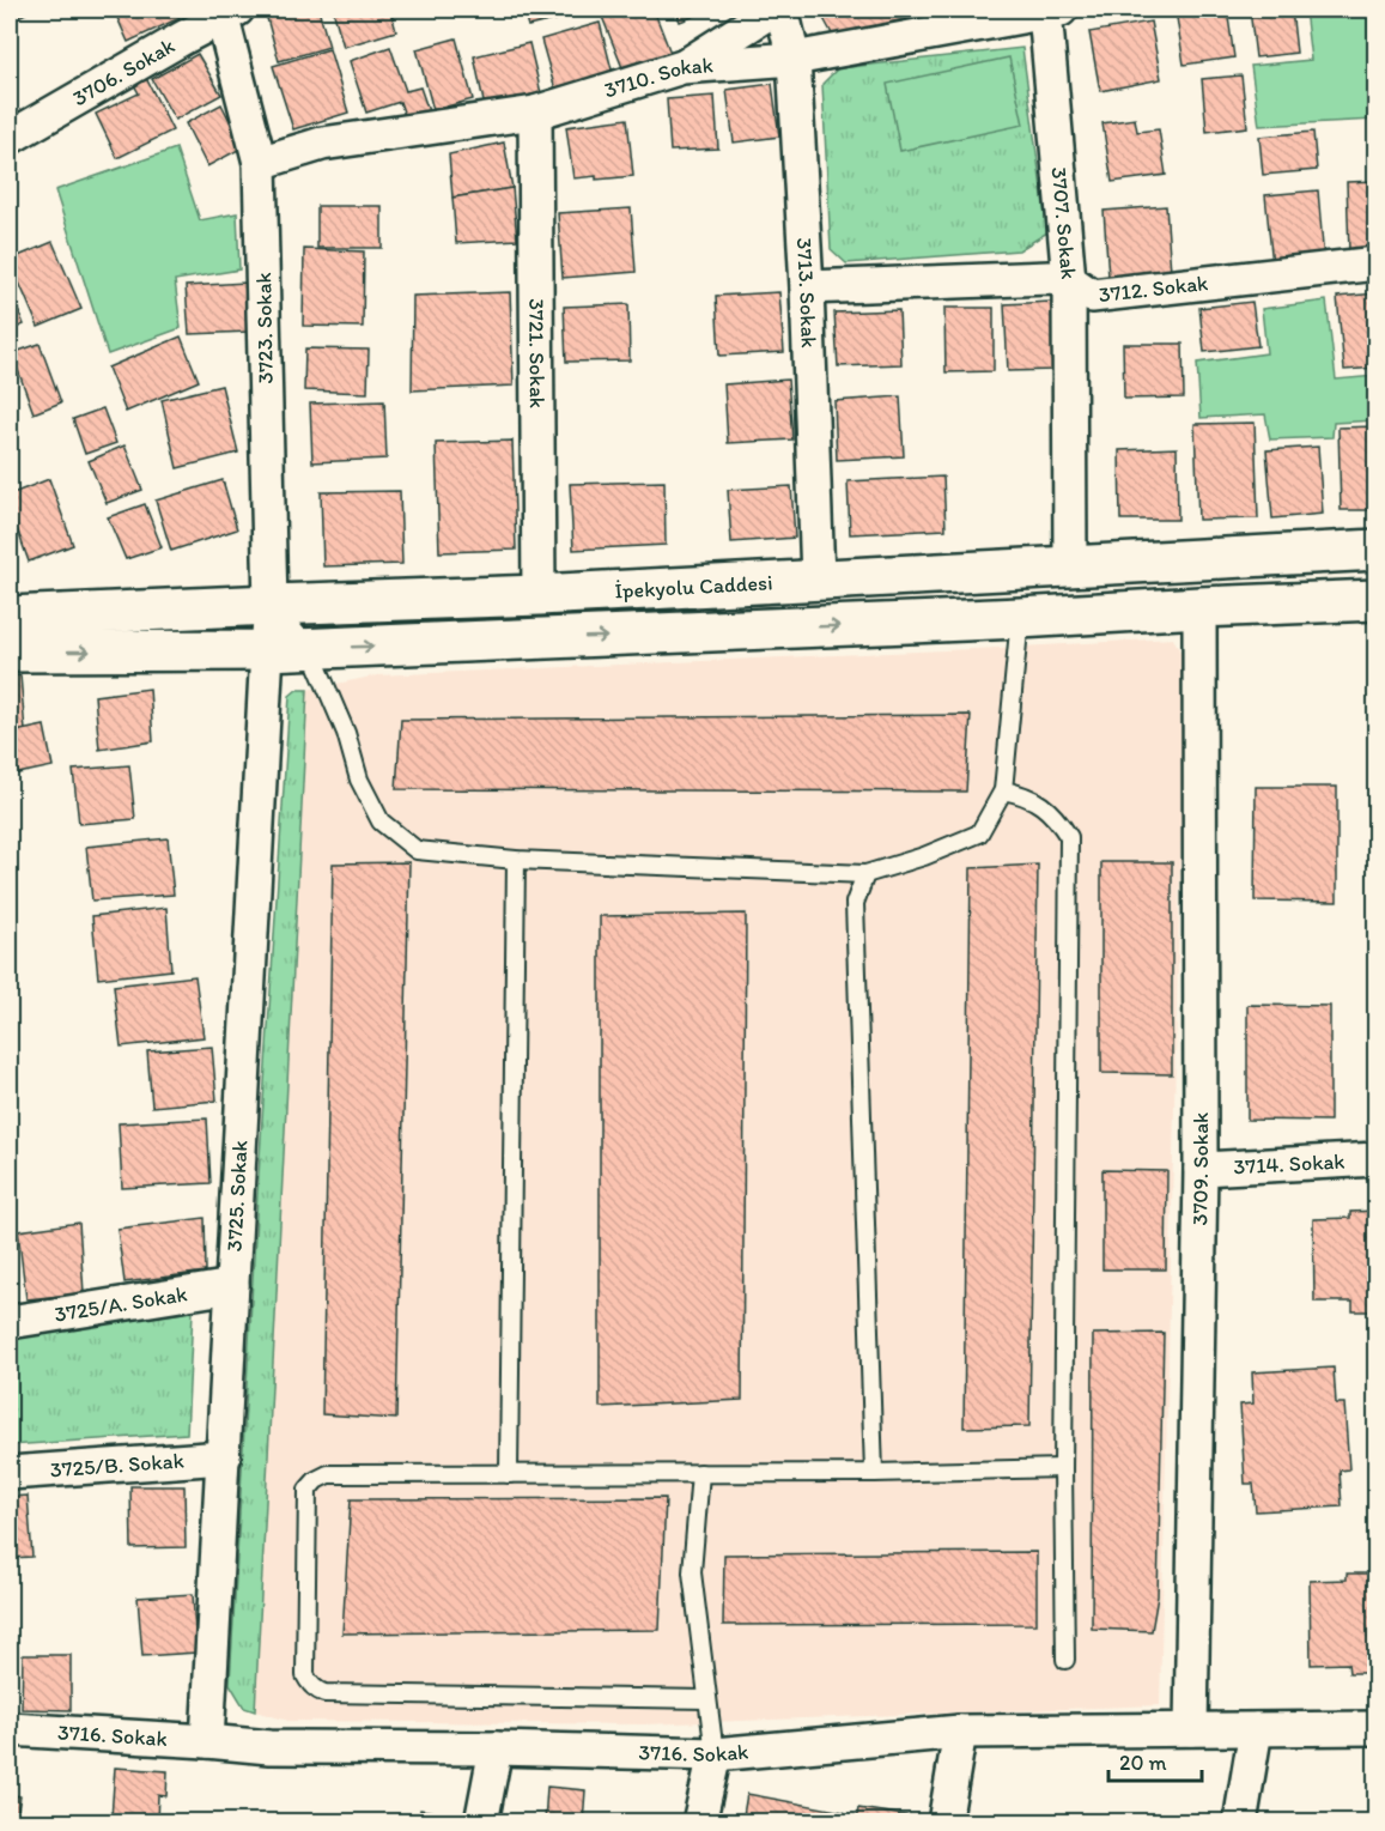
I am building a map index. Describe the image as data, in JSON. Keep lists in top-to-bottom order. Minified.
{"streets":{"street":["3706. Sokak","3710. Sokak","3707. Sokak","3712. Sokak","3713. Sokak","3723. Sokak","3721. Sokak","İpekyolu Caddesi","3714. Sokak","3709. Sokak","3725. Sokak","3725/A. Sokak","3725/B. Sokak","3716. Sokak"]},"crossings":[["3706. Sokak","3723. Sokak"],["3710. Sokak","3707. Sokak"],["3710. Sokak","3713. Sokak"],["3710. Sokak","3723. Sokak"],["3710. Sokak","3721. Sokak"],["3707. Sokak","3712. Sokak"],["3707. Sokak","İpekyolu Caddesi"],["3712. Sokak","3713. Sokak"],["3713. Sokak","İpekyolu Caddesi"],["3723. Sokak","İpekyolu Caddesi"],["3723. Sokak","3725. Sokak"],["3721. Sokak","İpekyolu Caddesi"],["3714. Sokak","3709. Sokak"],["3709. Sokak","3716. Sokak"],["3725. Sokak","3725/A. Sokak"],["3725. Sokak","3725/B. Sokak"],["3725. Sokak","3716. Sokak"]],"scale_bar":"20 m"}
